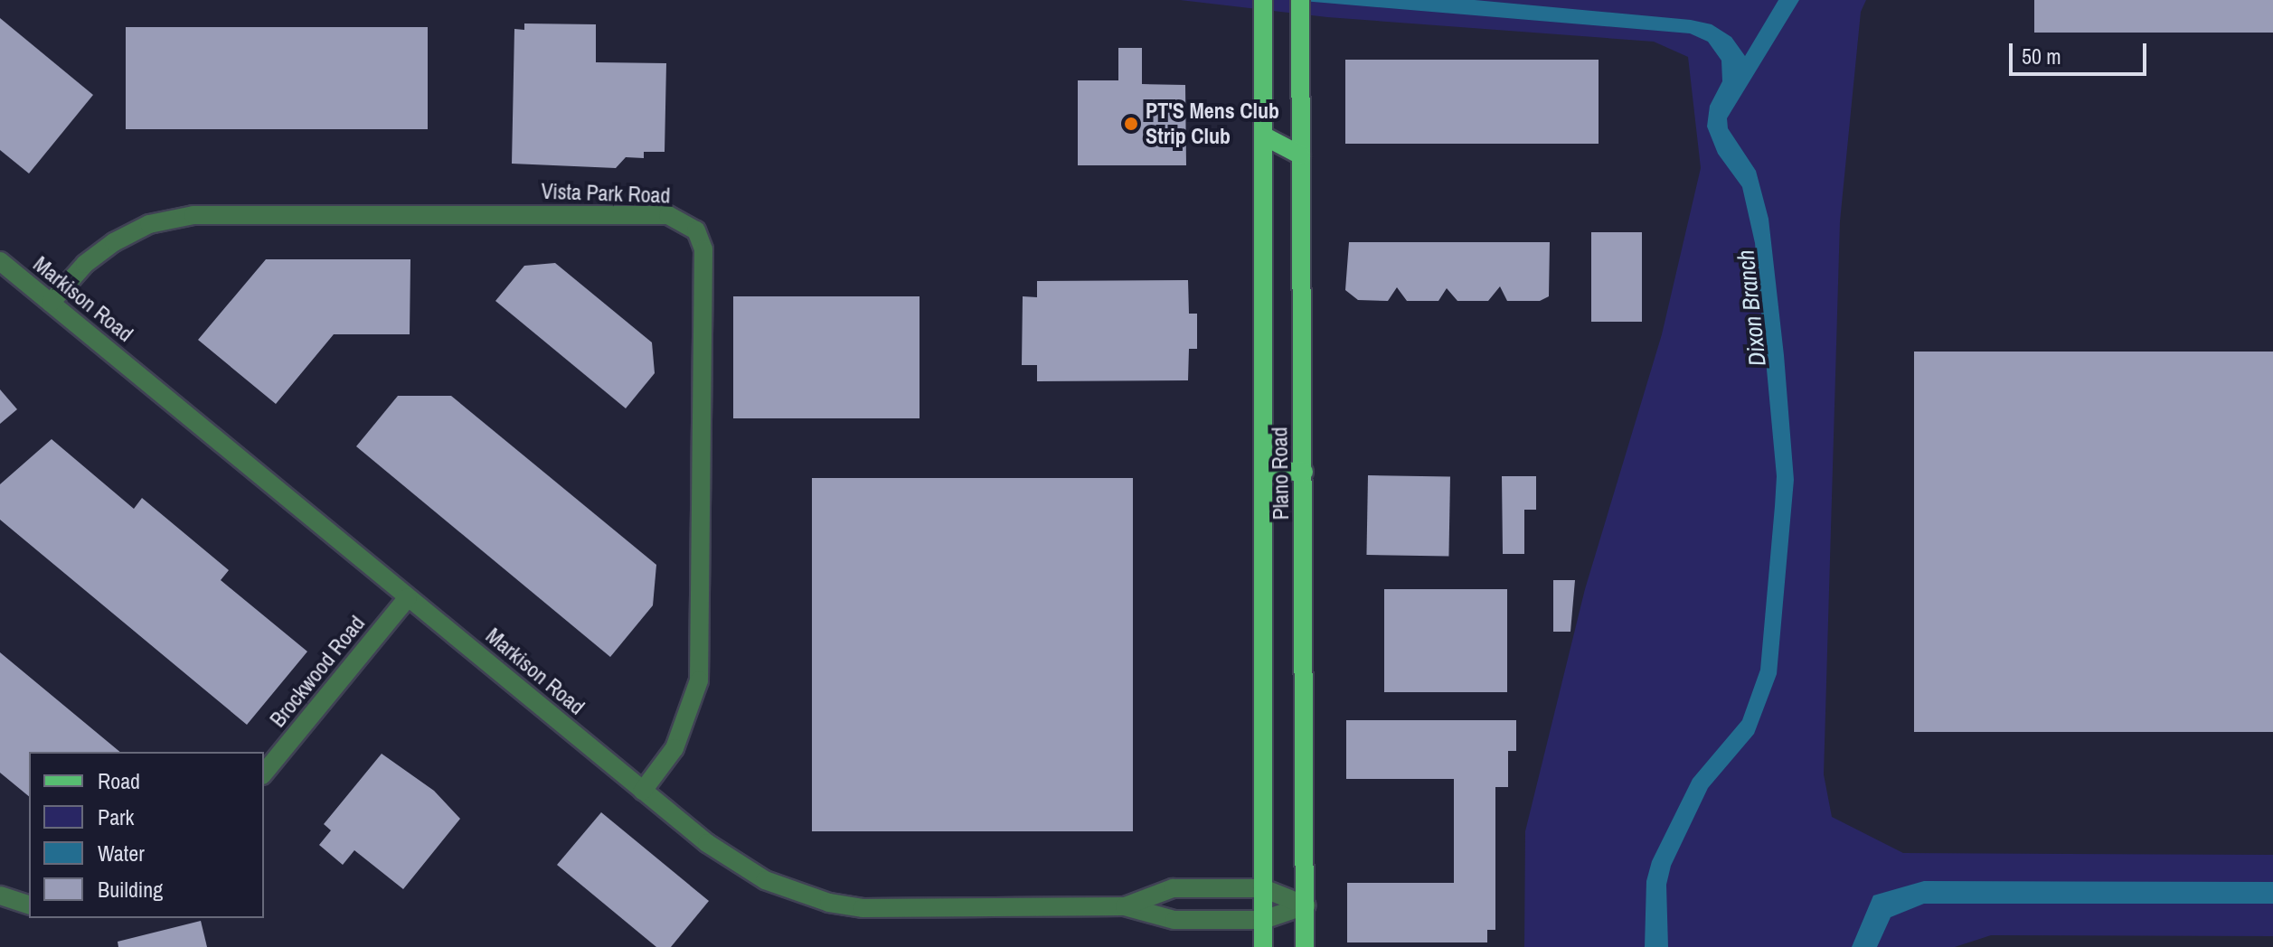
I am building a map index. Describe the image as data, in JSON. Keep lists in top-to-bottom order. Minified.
{"streets":{"main road":["Plano Road"],"street":["Vista Park Road","Markison Road","Brockwood Road"]},"crossings":[["Vista Park Road","Markison Road"],["Markison Road","Plano Road"],["Markison Road","Brockwood Road"]],"water":["Dixon Branch"],"places":["PT'S Mens Club Strip Club"],"legend":["Road","Park","Water","Building"],"scale_bar":"50 m"}
